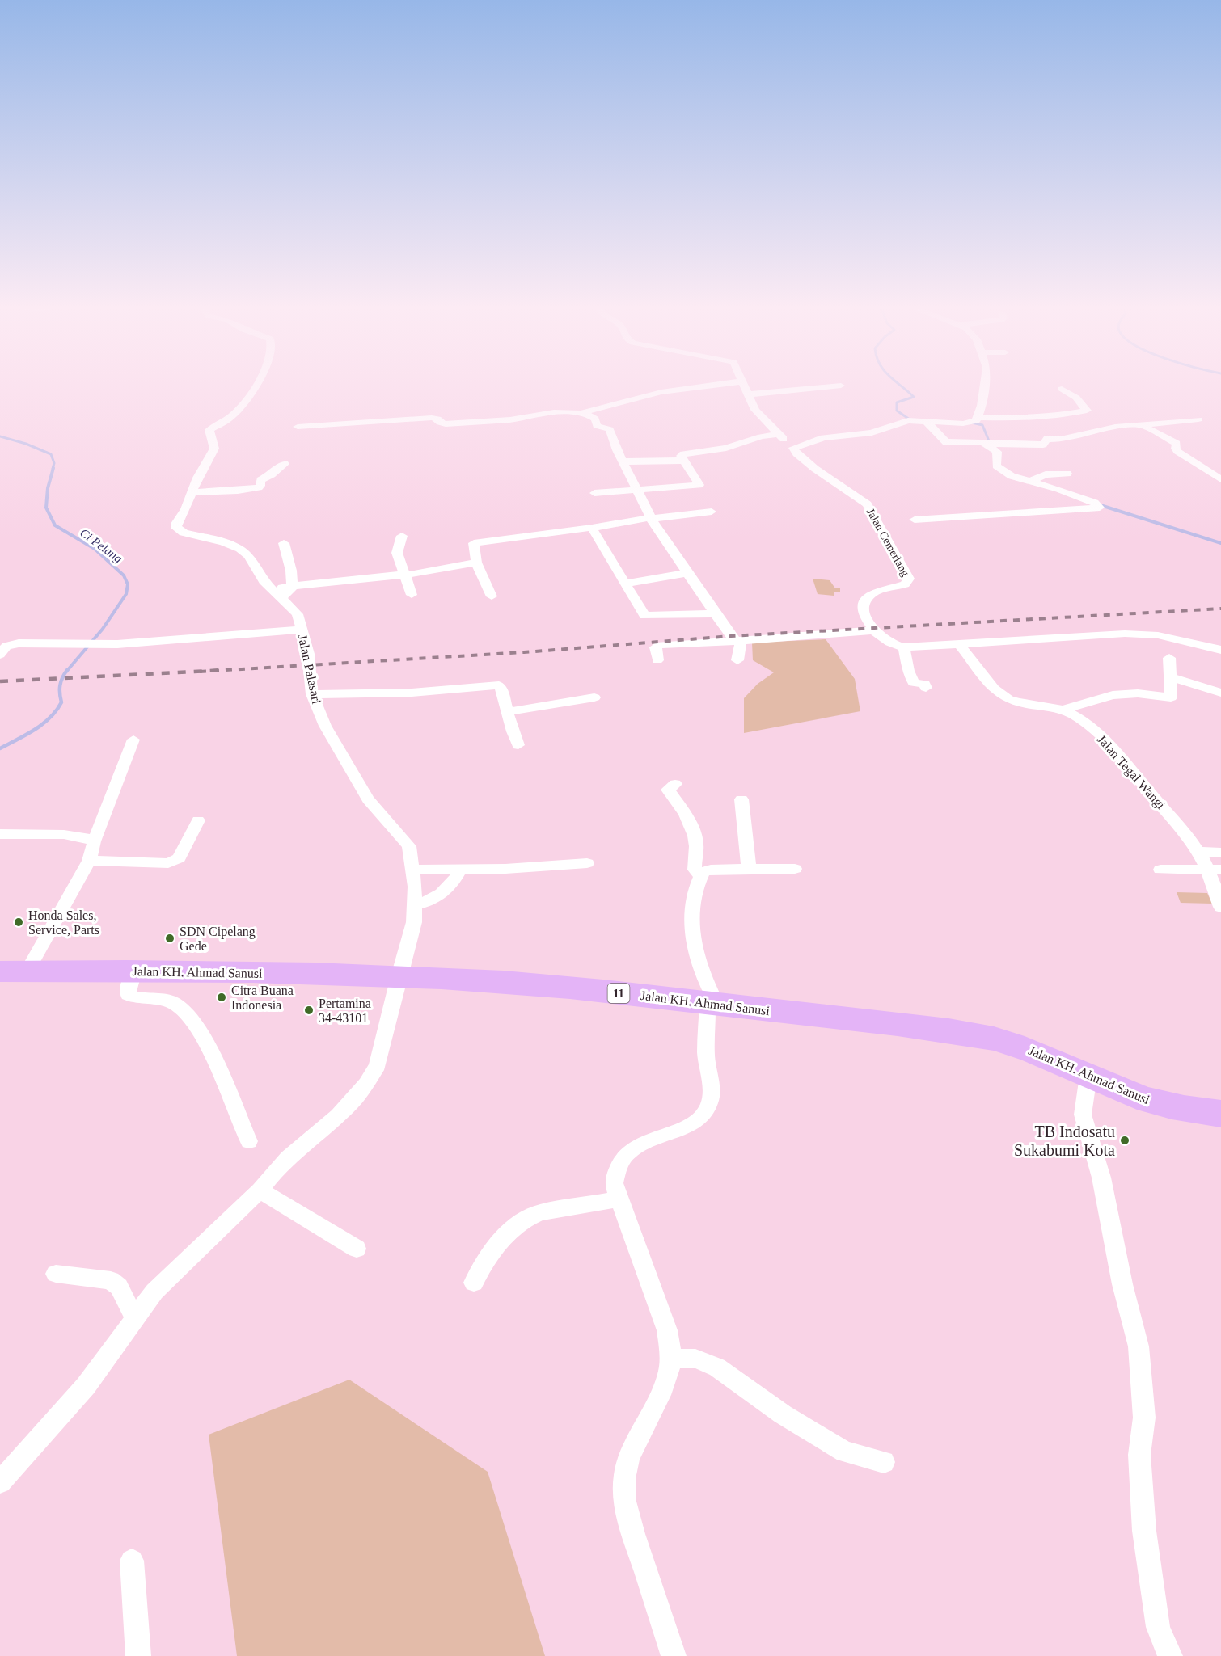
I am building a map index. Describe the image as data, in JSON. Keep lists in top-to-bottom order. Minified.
{"streets":{"highway":["Jalan KH. Ahmad Sanusi","11"],"street":["Jalan Cemerlang","Jalan Palasari","Jalan Tegal Wangi"]},"crossings":[["Jalan Cemerlang","Jalan Tegal Wangi"],["Jalan Palasari","Jalan KH. Ahmad Sanusi"]],"water":["Ci Pelang"],"places":["Honda Sales, Service, Parts","SDN Cipelang Gede","Citra Buana Indonesia","Pertamina 34-43101","TB Indosatu Sukabumi Kota"]}
